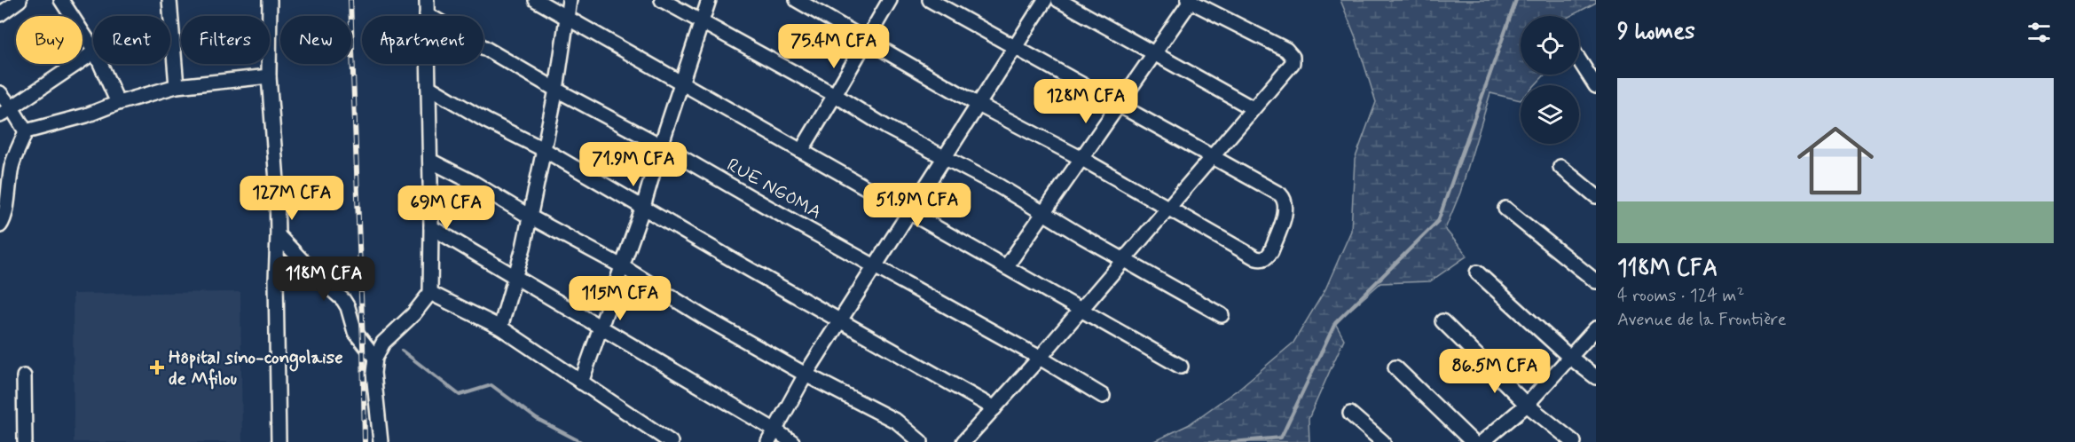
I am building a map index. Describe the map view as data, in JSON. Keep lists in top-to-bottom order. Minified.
{"streets":{"street":["RUE NGOMA"]},"places":{"health":["Hôpital sino-congolaise de Mfilou"]},"page":{"heading":"9 homes","chip":["Buy","Rent","Filters","New","Apartment"],"price":["75.4M CFA","128M CFA","71.9M CFA","127M CFA","51.9M CFA","69M CFA","118M CFA","115M CFA","86.5M CFA"],"list":[{"name":"118M CFA","note":"4 rooms · 124 m² · Avenue de la Frontière"}]}}
